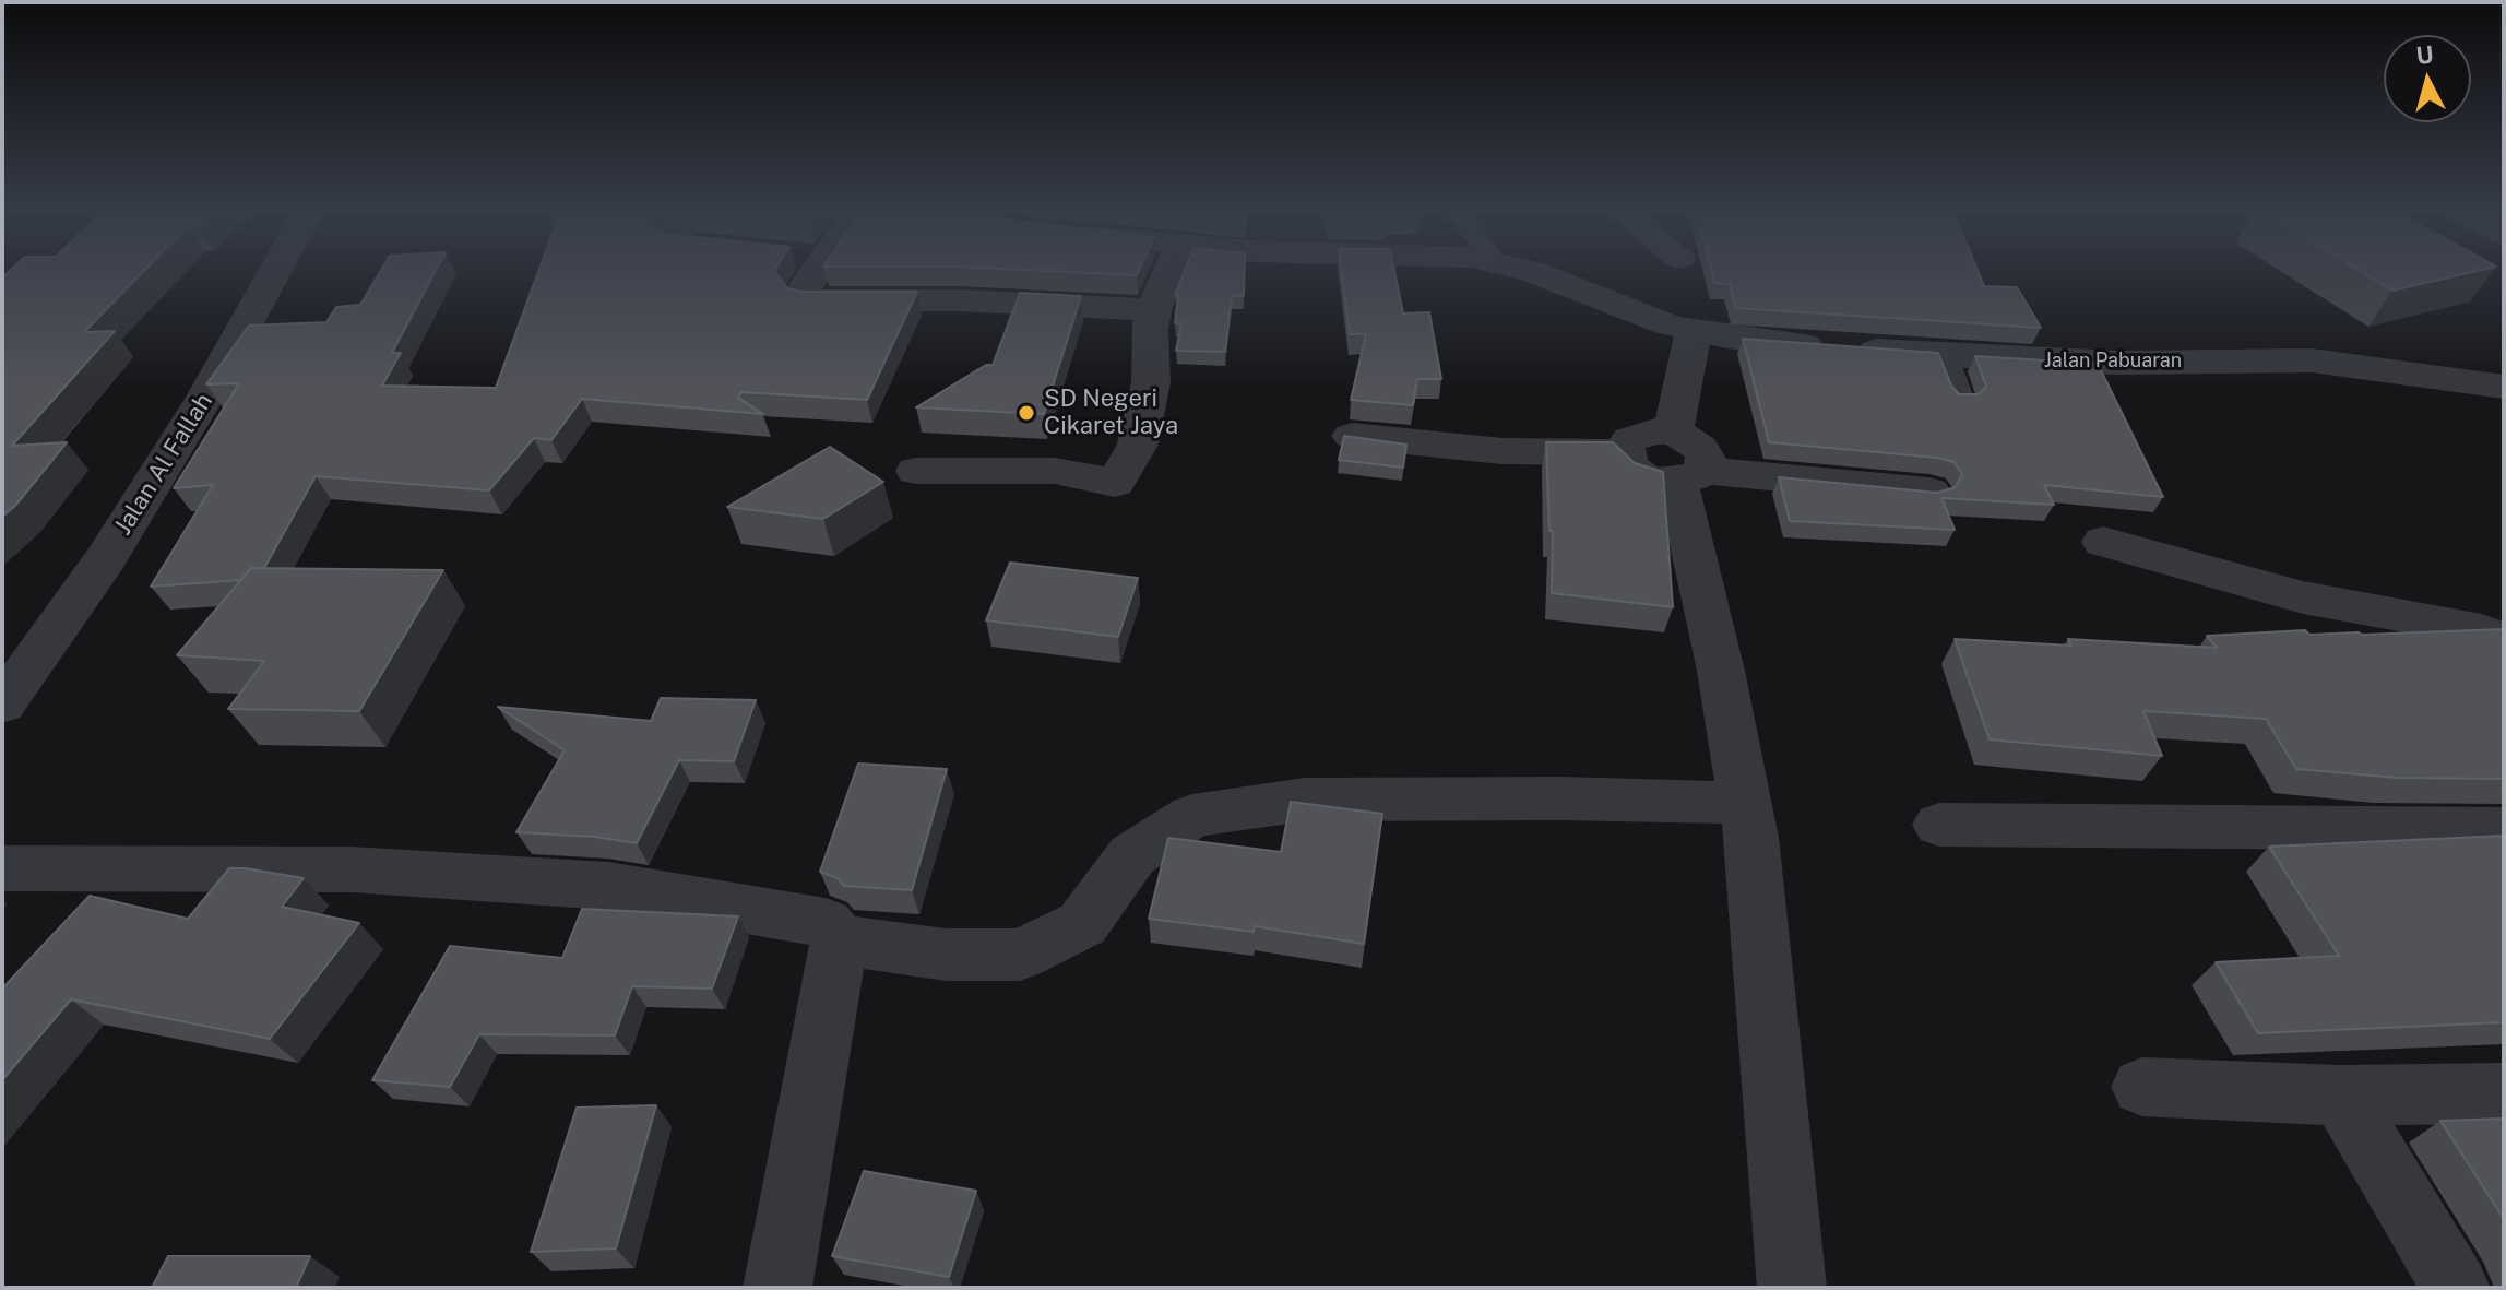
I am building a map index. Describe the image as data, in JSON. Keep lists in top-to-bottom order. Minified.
{"streets":{"street":["Jalan Pabuaran","Jalan Al Fallah"]},"places":["SD Negeri Cikaret Jaya"],"north":"top"}
